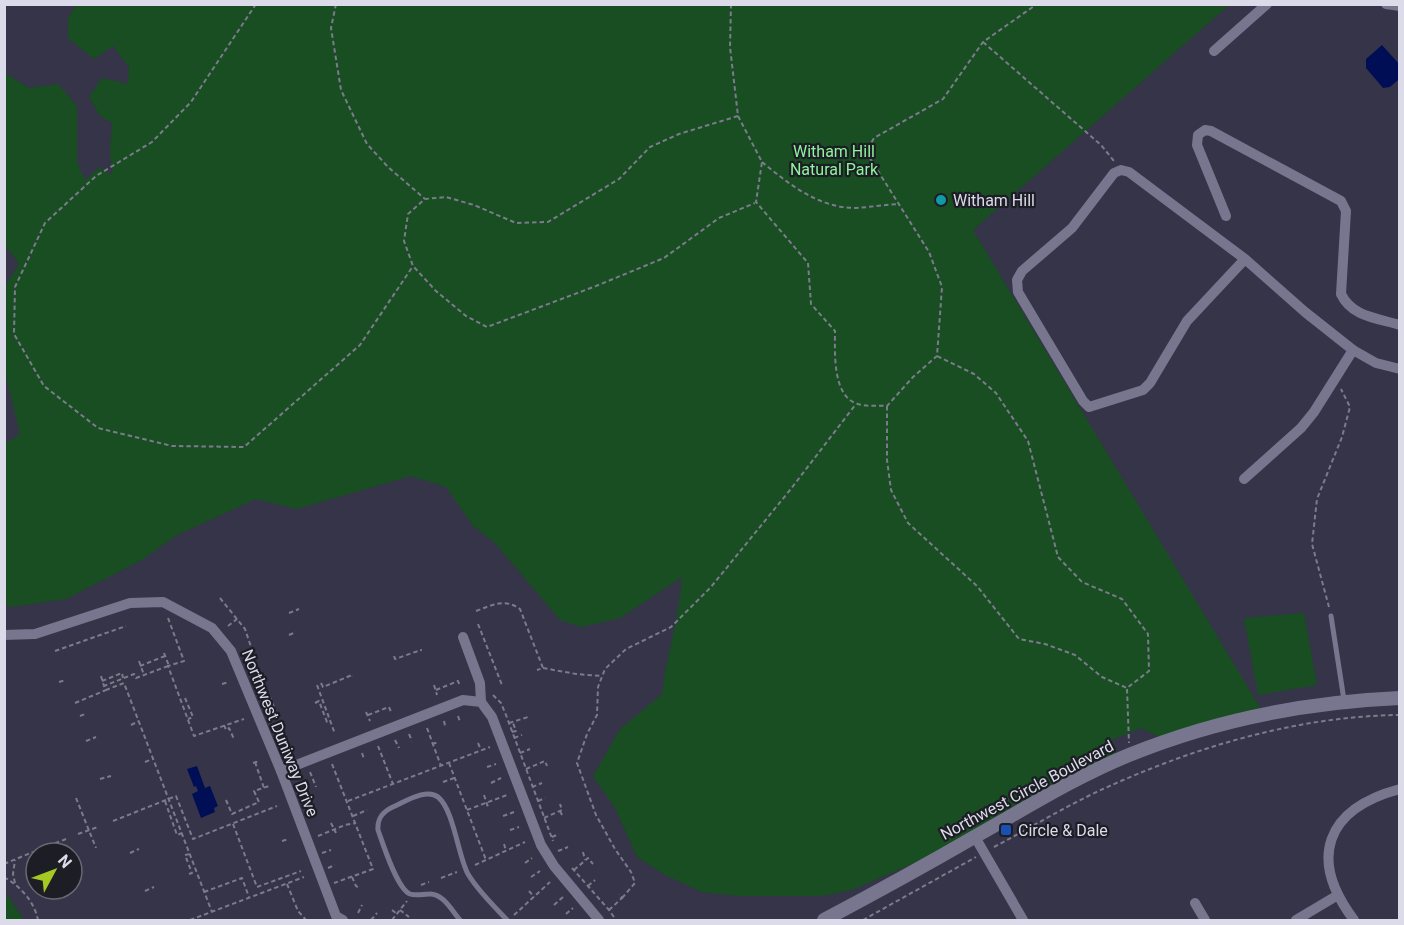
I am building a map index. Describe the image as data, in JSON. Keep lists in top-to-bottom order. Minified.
{"streets":{"main road":["Northwest Circle Boulevard"],"street":["Northwest Duniway Drive"]},"parks":["Witham Hill Natural Park"],"places":{"other":["Witham Hill"],"transit":["Circle & Dale"]},"north":"top right"}
